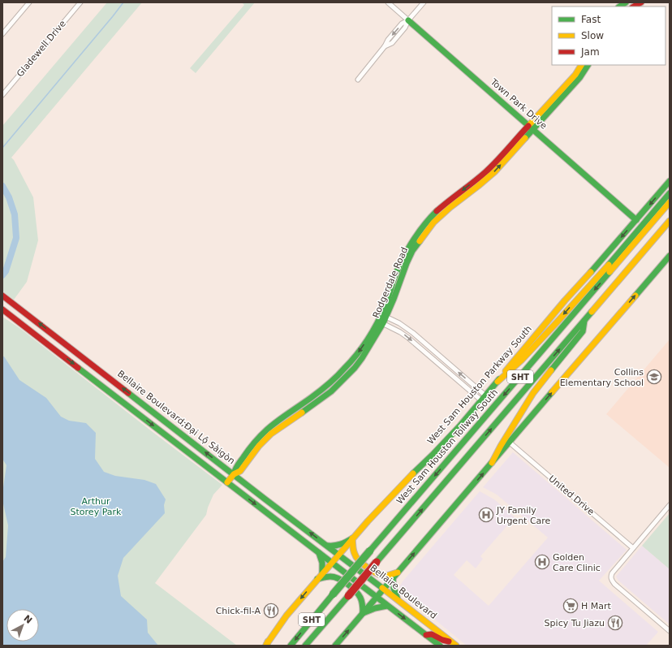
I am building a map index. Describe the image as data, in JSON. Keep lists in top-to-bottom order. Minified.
{"streets":{"main road":["Town Park Drive","Rodgerdale Road","SHT","West Sam Houston Parkway South","Bellaire Boulevard;Đại Lộ Sàigòn","West Sam Houston Tollway South","Bellaire Boulevard"],"street":["Gladewell Drive","United Drive"]},"crossings":[["Town Park Drive","Rodgerdale Road"],["Town Park Drive","West Sam Houston Parkway South"],["Rodgerdale Road","Bellaire Boulevard;Đại Lộ Sàigòn"],["West Sam Houston Parkway South","Bellaire Boulevard;Đại Lộ Sàigòn"],["West Sam Houston Parkway South","Bellaire Boulevard"],["Bellaire Boulevard;Đại Lộ Sàigòn","Bellaire Boulevard"]],"parks":["Arthur Storey Park"],"places":{"school or university":["Collins Elementary School"],"hospital":["JY Family Urgent Care","Golden Care Clinic"],"supermarket":["H Mart"],"restaurant":["Chick-fil-A","Spicy Tu Jiazu"]},"legend":["Fast","Slow","Jam"],"north":"top right"}
